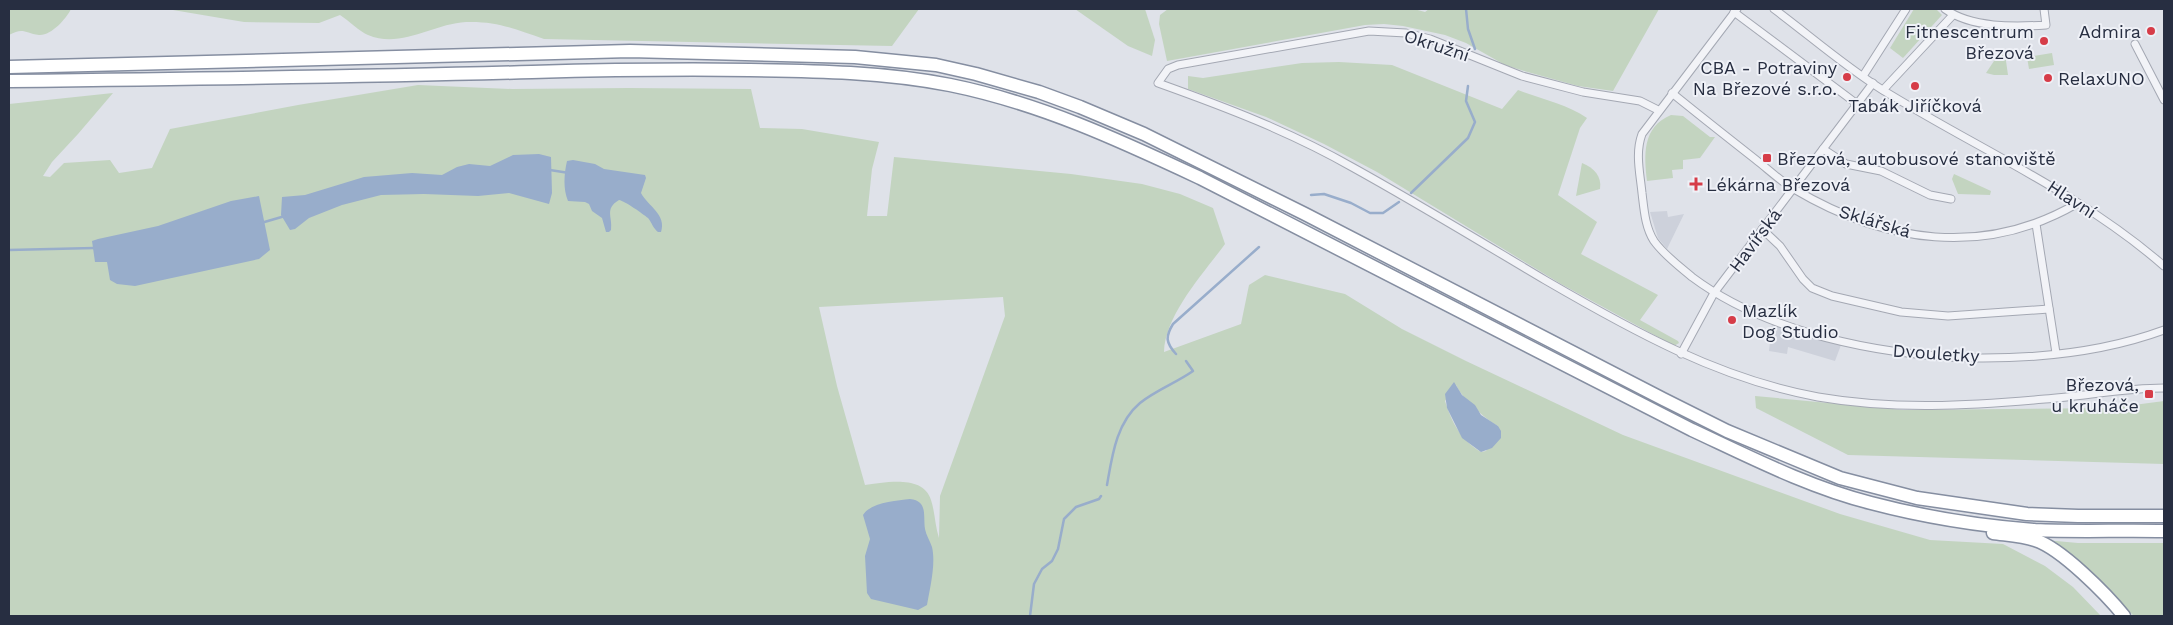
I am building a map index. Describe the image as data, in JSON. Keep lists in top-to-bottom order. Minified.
{"streets":{"street":["Okružní","Hlavní","Sklářská","Havířská","Dvouletky"]},"crossings":[["Okružní","Havířská"],["Hlavní","Sklářská"],["Hlavní","Havířská"],["Sklářská","Havířská"],["Havířská","Dvouletky"]],"places":{"other":["Admira","Fitnescentrum Březová","CBA - Potraviny Na Březové s.r.o.","RelaxUNO","Tabák Jiříčková","Mazlík Dog Studio"],"transit":["Březová, autobusové stanoviště","Březová, u kruháče"],"health":["Lékárna Březová"]}}
